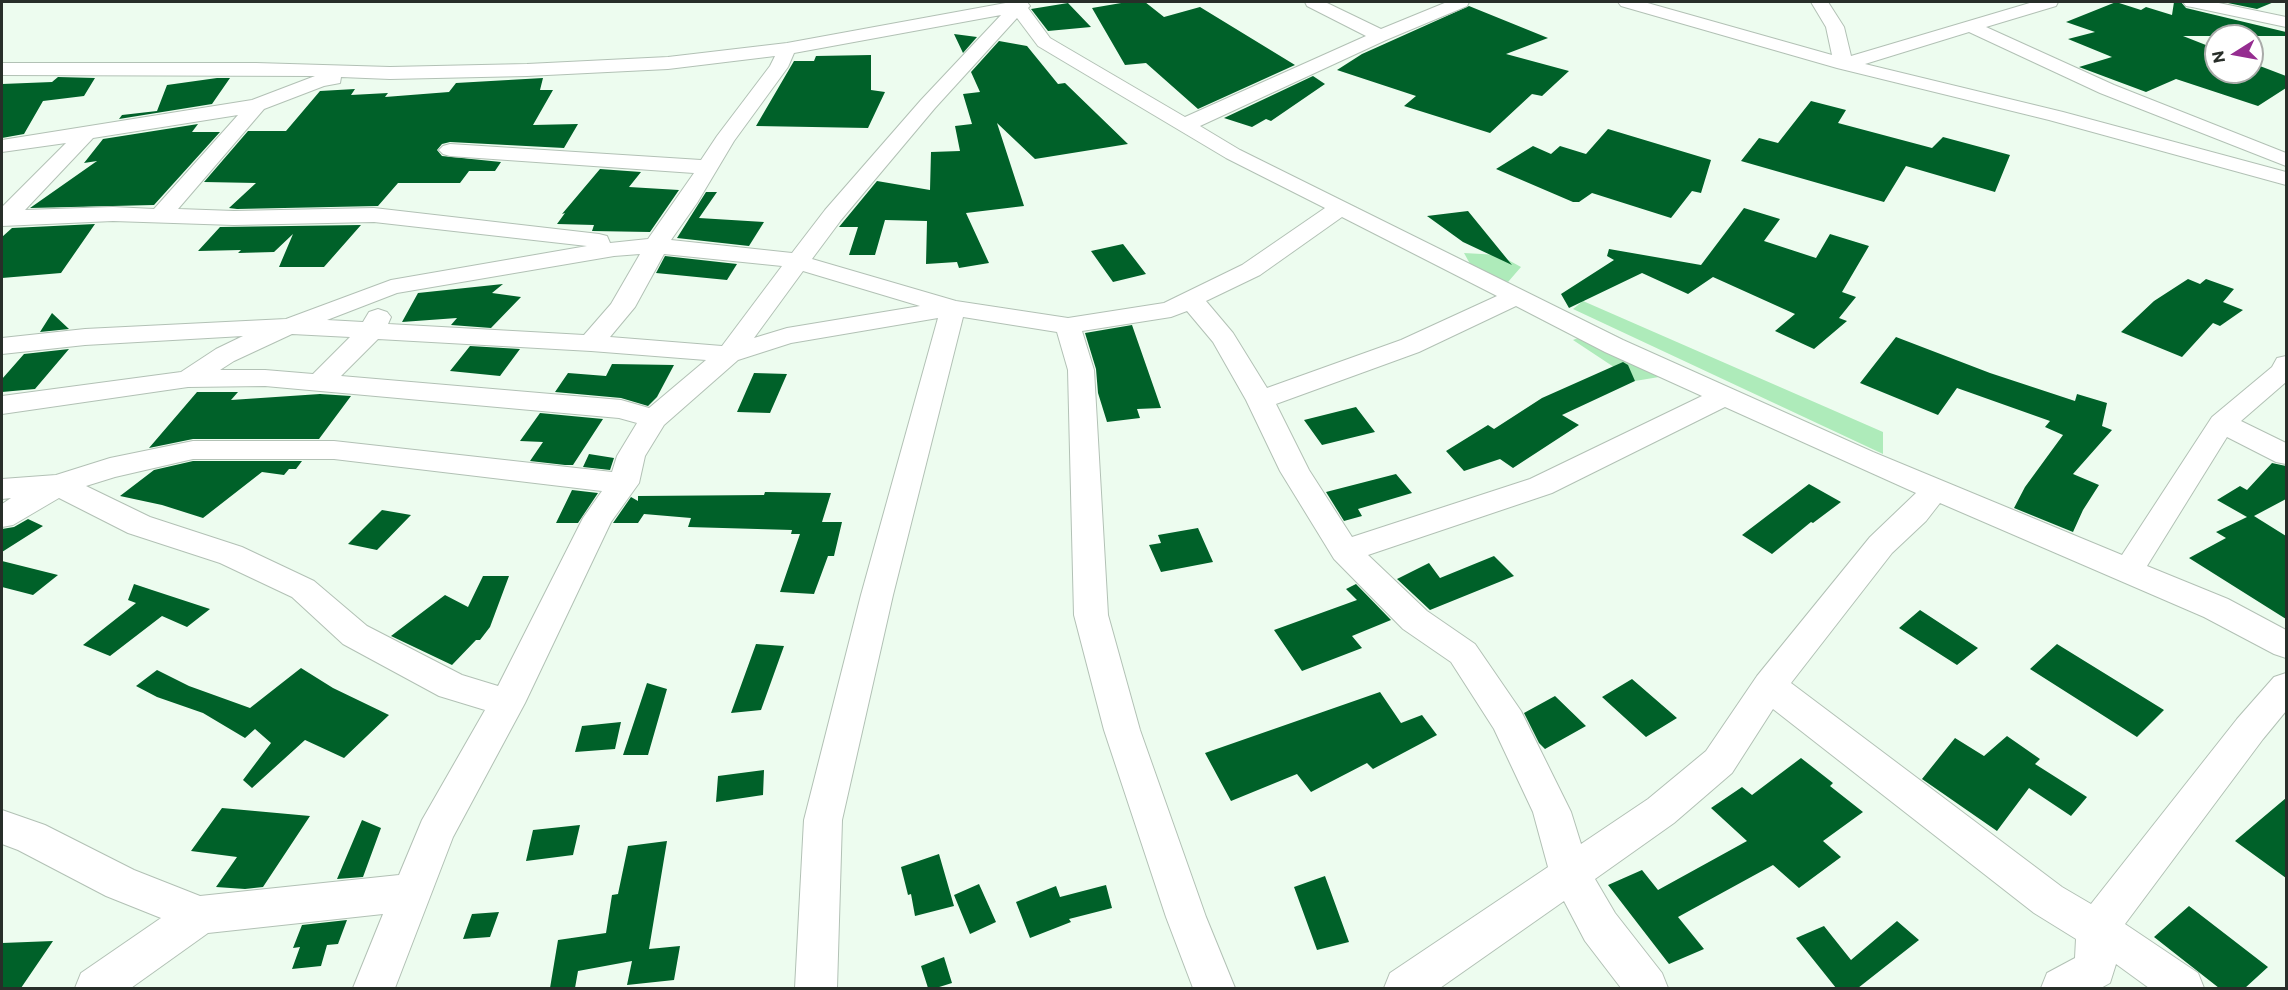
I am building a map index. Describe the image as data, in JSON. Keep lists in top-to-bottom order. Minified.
{"north":"left"}
